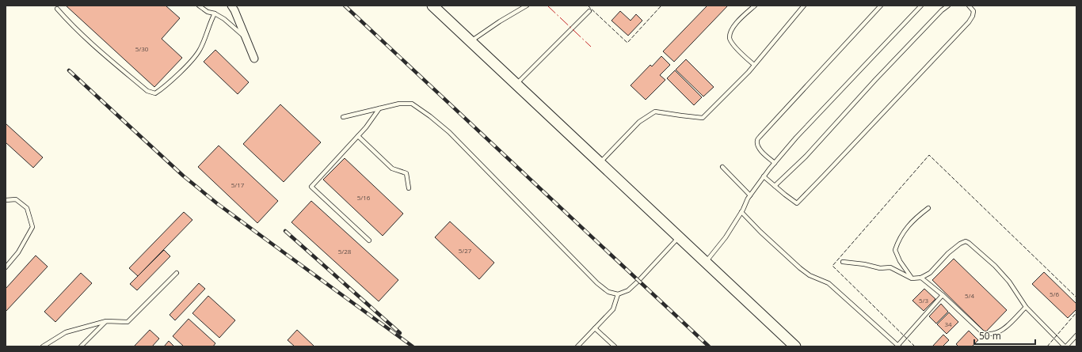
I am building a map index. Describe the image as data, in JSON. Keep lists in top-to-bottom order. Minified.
{"house_numbers":["5/30","5/17","5/16","5/27","5/28","5/6","5/4","5/3","34"],"scale_bar":"50 m"}
